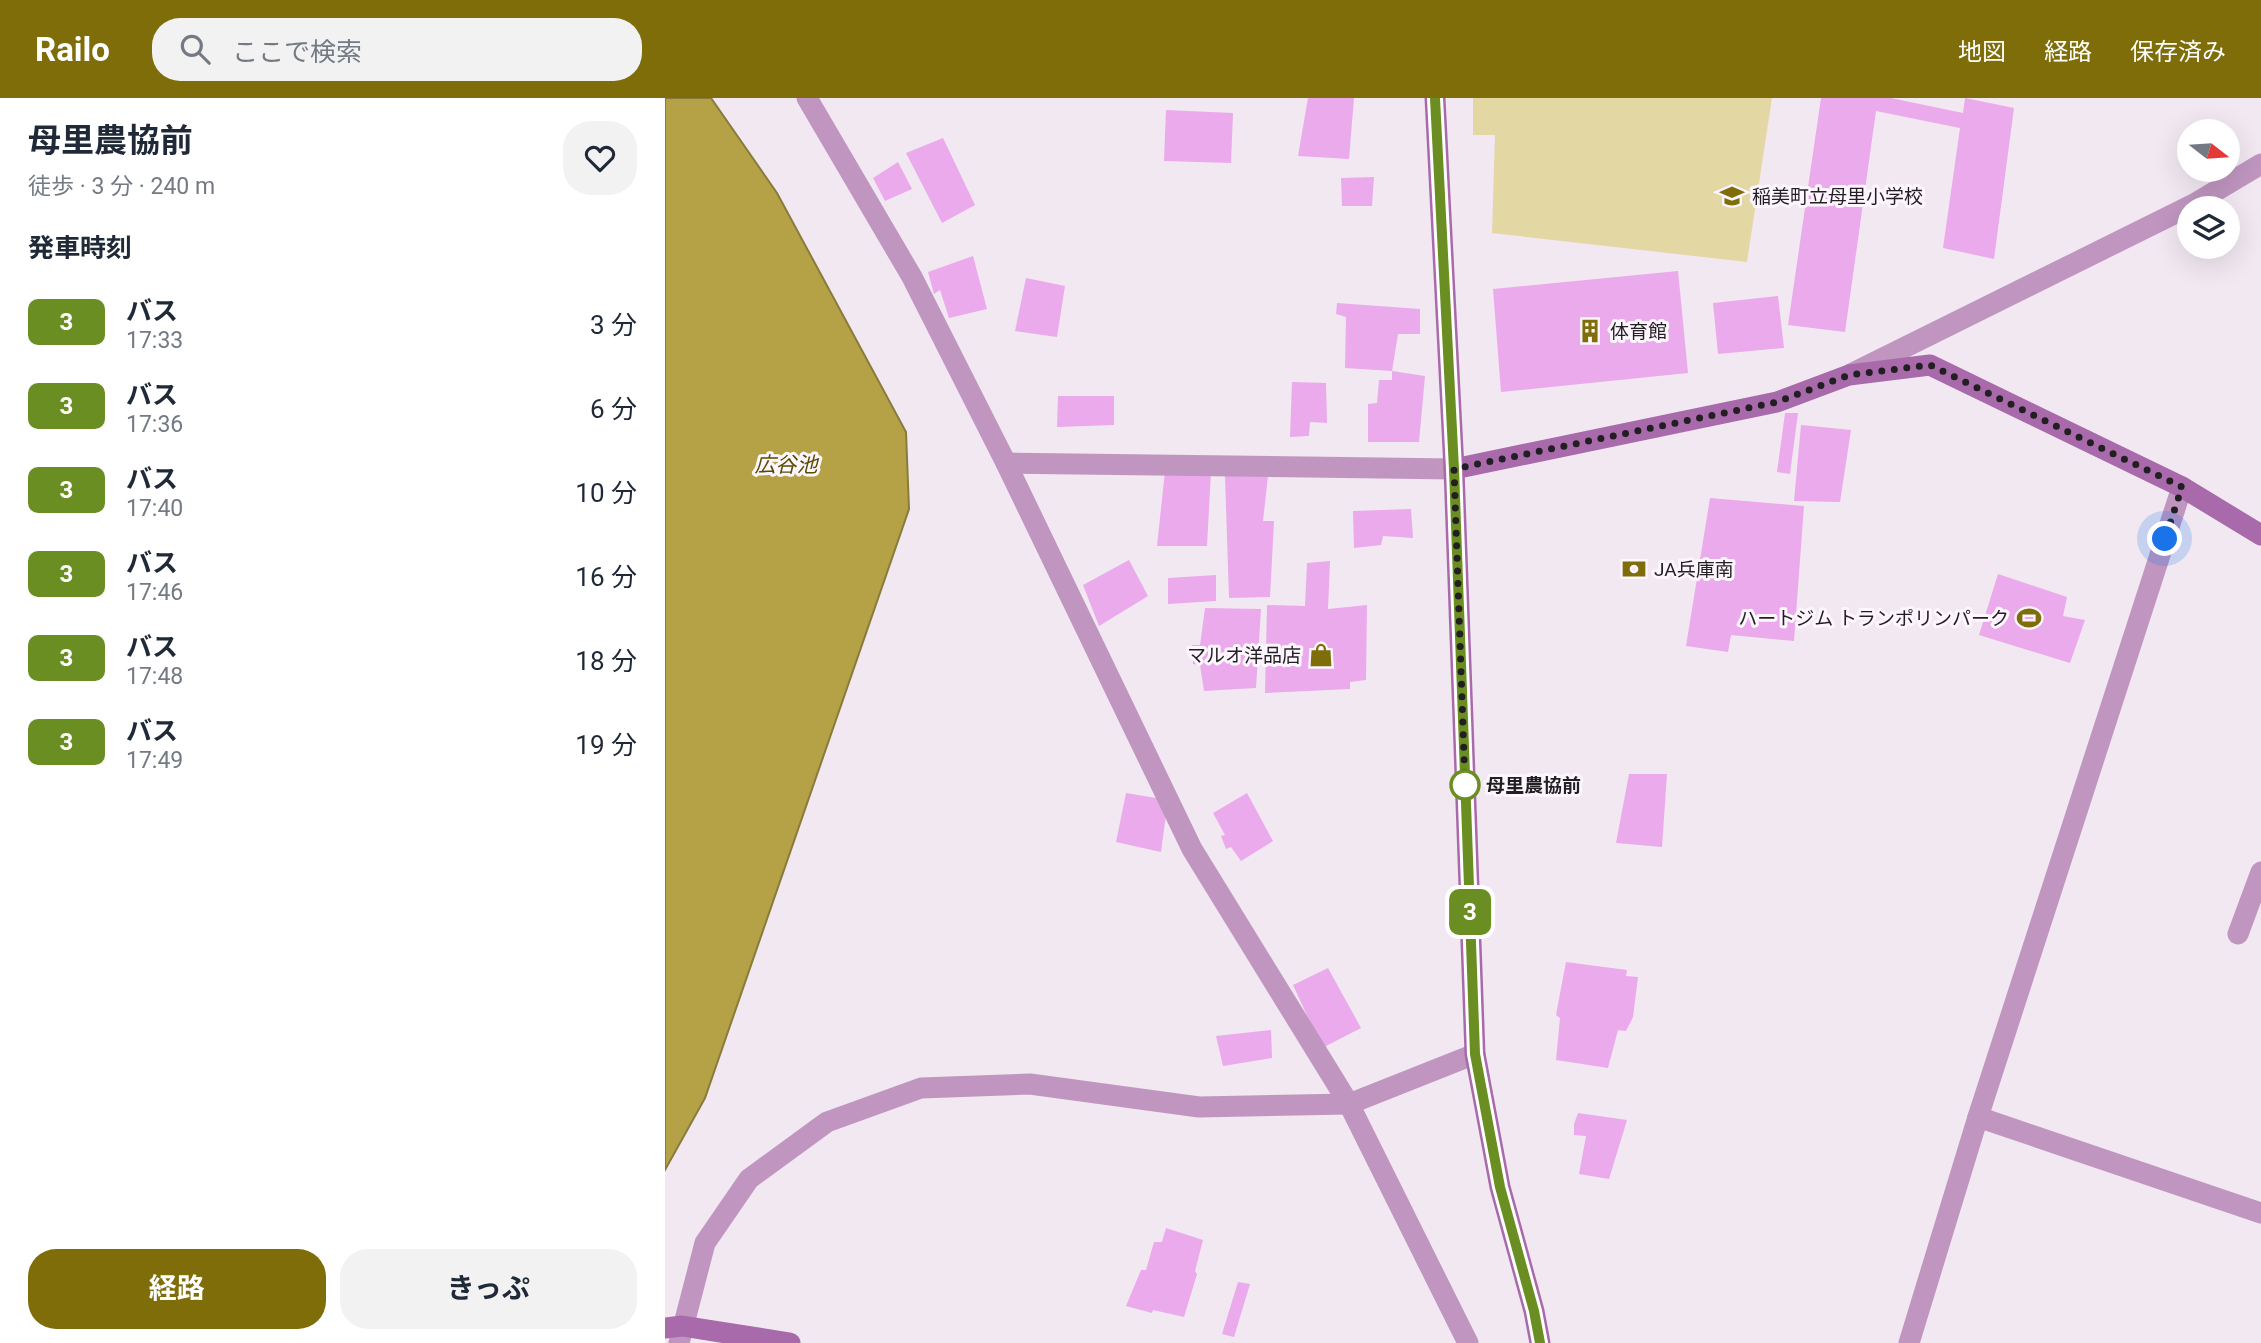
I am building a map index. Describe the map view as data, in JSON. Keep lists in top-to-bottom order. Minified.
{"water":["広谷池"],"places":{"school or university":["稲美町立母里小学校"],"building":["体育館"],"bank":["JA兵庫南"],"sports":["ハートジム トランポリンパーク"],"shop":["マルオ洋品店"],"other":["母里農協前"]},"lines":["bus line 3"],"north":"right","page":{"header":"Railo","search":"ここで検索","nav":["地図","経路","保存済み"],"heading":[["母里農協前","徒歩 · 3 分 · 240 m"],"発車時刻"],"on_map":"3","list":[{"mark":"3","name":"バス","note":"17:33","value":"3 分"},{"mark":"3","name":"バス","note":"17:36","value":"6 分"},{"mark":"3","name":"バス","note":"17:40","value":"10 分"},{"mark":"3","name":"バス","note":"17:46","value":"16 分"},{"mark":"3","name":"バス","note":"17:48","value":"18 分"},{"mark":"3","name":"バス","note":"17:49","value":"19 分"}],"buttons":["経路","きっぷ"]}}
